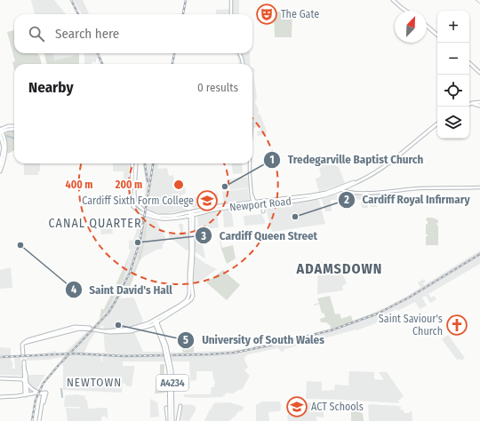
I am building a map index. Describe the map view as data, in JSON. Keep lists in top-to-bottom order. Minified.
{"streets":{"main road":["Newport Road","A4234"]},"districts":["CANAL QUARTER","ADAMSDOWN","NEWTOWN"],"places":{"theatre":["The Gate"],"other":["Tredegarville Baptist Church","Cardiff Royal Infirmary","Cardiff Queen Street","Saint David's Hall","University of South Wales"],"school or university":["Cardiff Sixth Form College","ACT Schools"],"church":["Saint Saviour's Church"]},"north":"top right","page":{"map_buttons":["+","−"],"search":"Search here","heading":["Nearby","0 results"]},"rings":["400 m","200 m"]}
